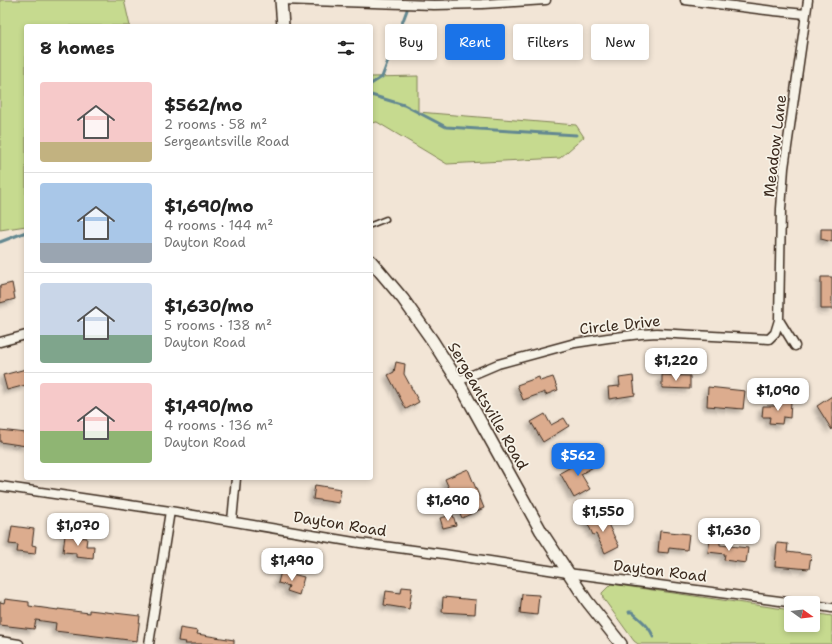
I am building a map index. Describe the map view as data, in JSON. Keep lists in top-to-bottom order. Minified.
{"streets":{"main road":["Sergeantsville Road"],"street":["Meadow Lane","Circle Drive","Dayton Road"]},"crossings":[["Meadow Lane","Circle Drive"],["Circle Drive","Sergeantsville Road"],["Sergeantsville Road","Dayton Road"]],"north":"right","page":{"chip":["Buy","Rent","Filters","New"],"heading":"8 homes","list":[{"name":"$562/mo","note":"2 rooms · 58 m² · Sergeantsville Road"},{"name":"$1,690/mo","note":"4 rooms · 144 m² · Dayton Road"},{"name":"$1,630/mo","note":"5 rooms · 138 m² · Dayton Road"},{"name":"$1,490/mo","note":"4 rooms · 136 m² · Dayton Road"}],"price":["$1,220","$1,090","$562","$1,690","$1,550","$1,070","$1,630","$1,490"]}}
